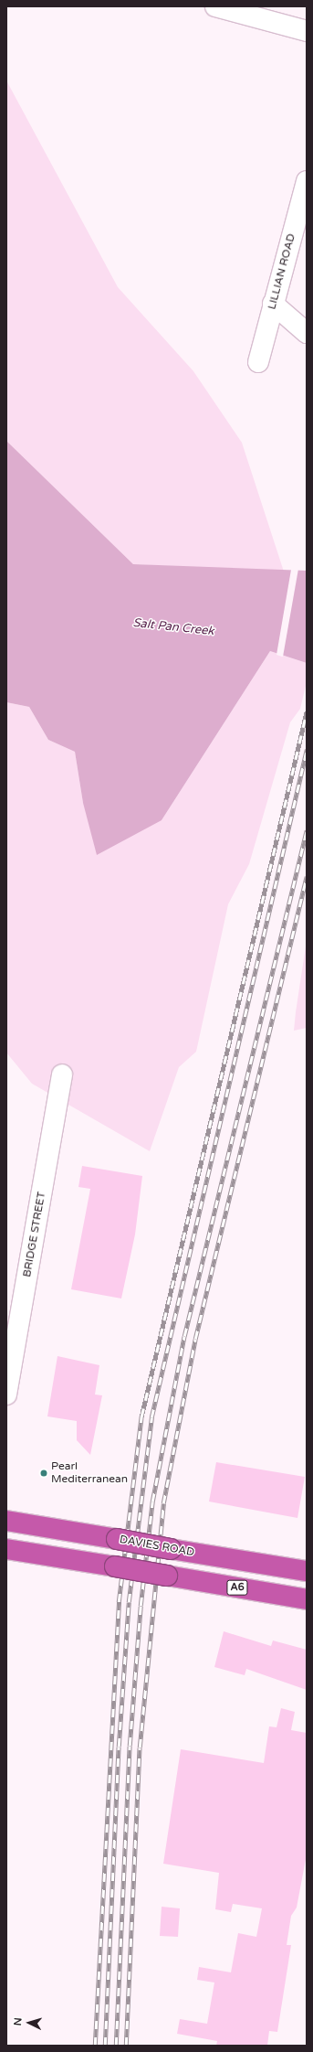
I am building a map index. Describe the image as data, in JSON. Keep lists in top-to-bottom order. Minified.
{"streets":{"highway":["DAVIES ROAD","A6"],"street":["LILLIAN ROAD","BRIDGE STREET"]},"water":["Salt Pan Creek"],"places":["Pearl Mediterranean"],"north":"left"}
